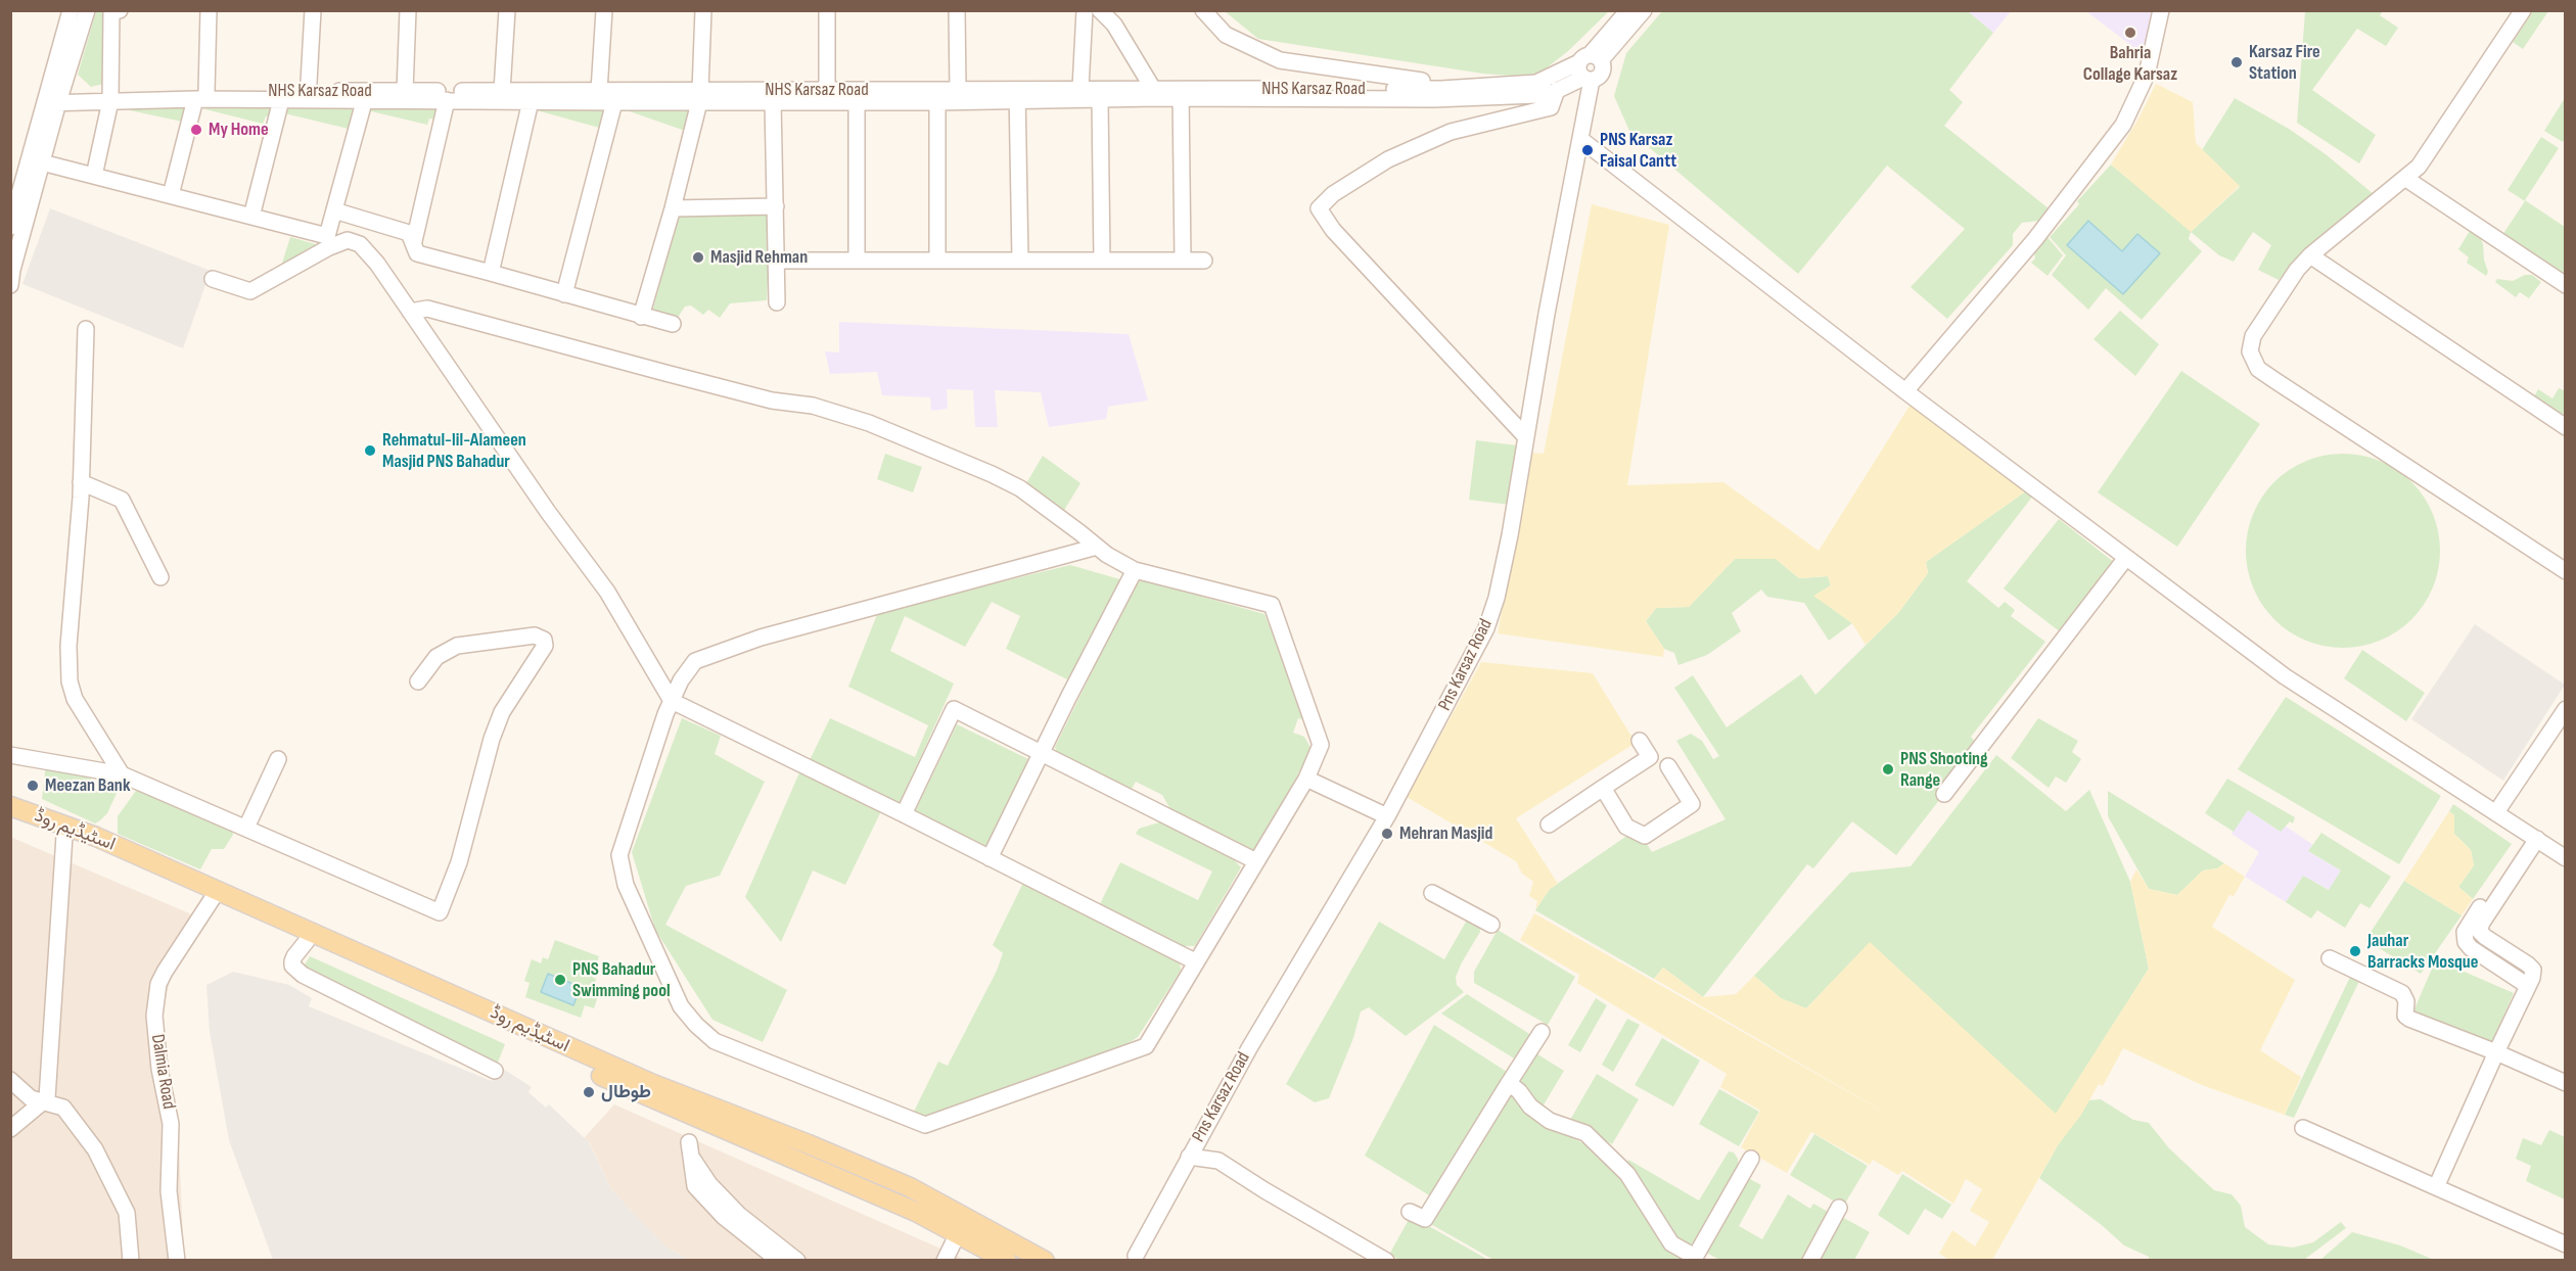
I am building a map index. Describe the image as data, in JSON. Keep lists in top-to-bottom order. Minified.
{"streets":{"main road":["اسٹیڈیم روڈ"],"street":["NHS Karsaz Road","Pns Karsaz Road","Dalmia Road"]},"crossings":[["NHS Karsaz Road","Pns Karsaz Road"],["اسٹیڈیم روڈ","Dalmia Road"]],"places":["Bahria Collage Karsaz","Karsaz Fire Station","My Home","PNS Karsaz Faisal Cantt","Masjid Rehman","Rehmatul-lil-Alameen Masjid PNS Bahadur","PNS Shooting Range","Meezan Bank","Mehran Masjid","Jauhar Barracks Mosque","PNS Bahadur Swimming pool","طوطال"]}
